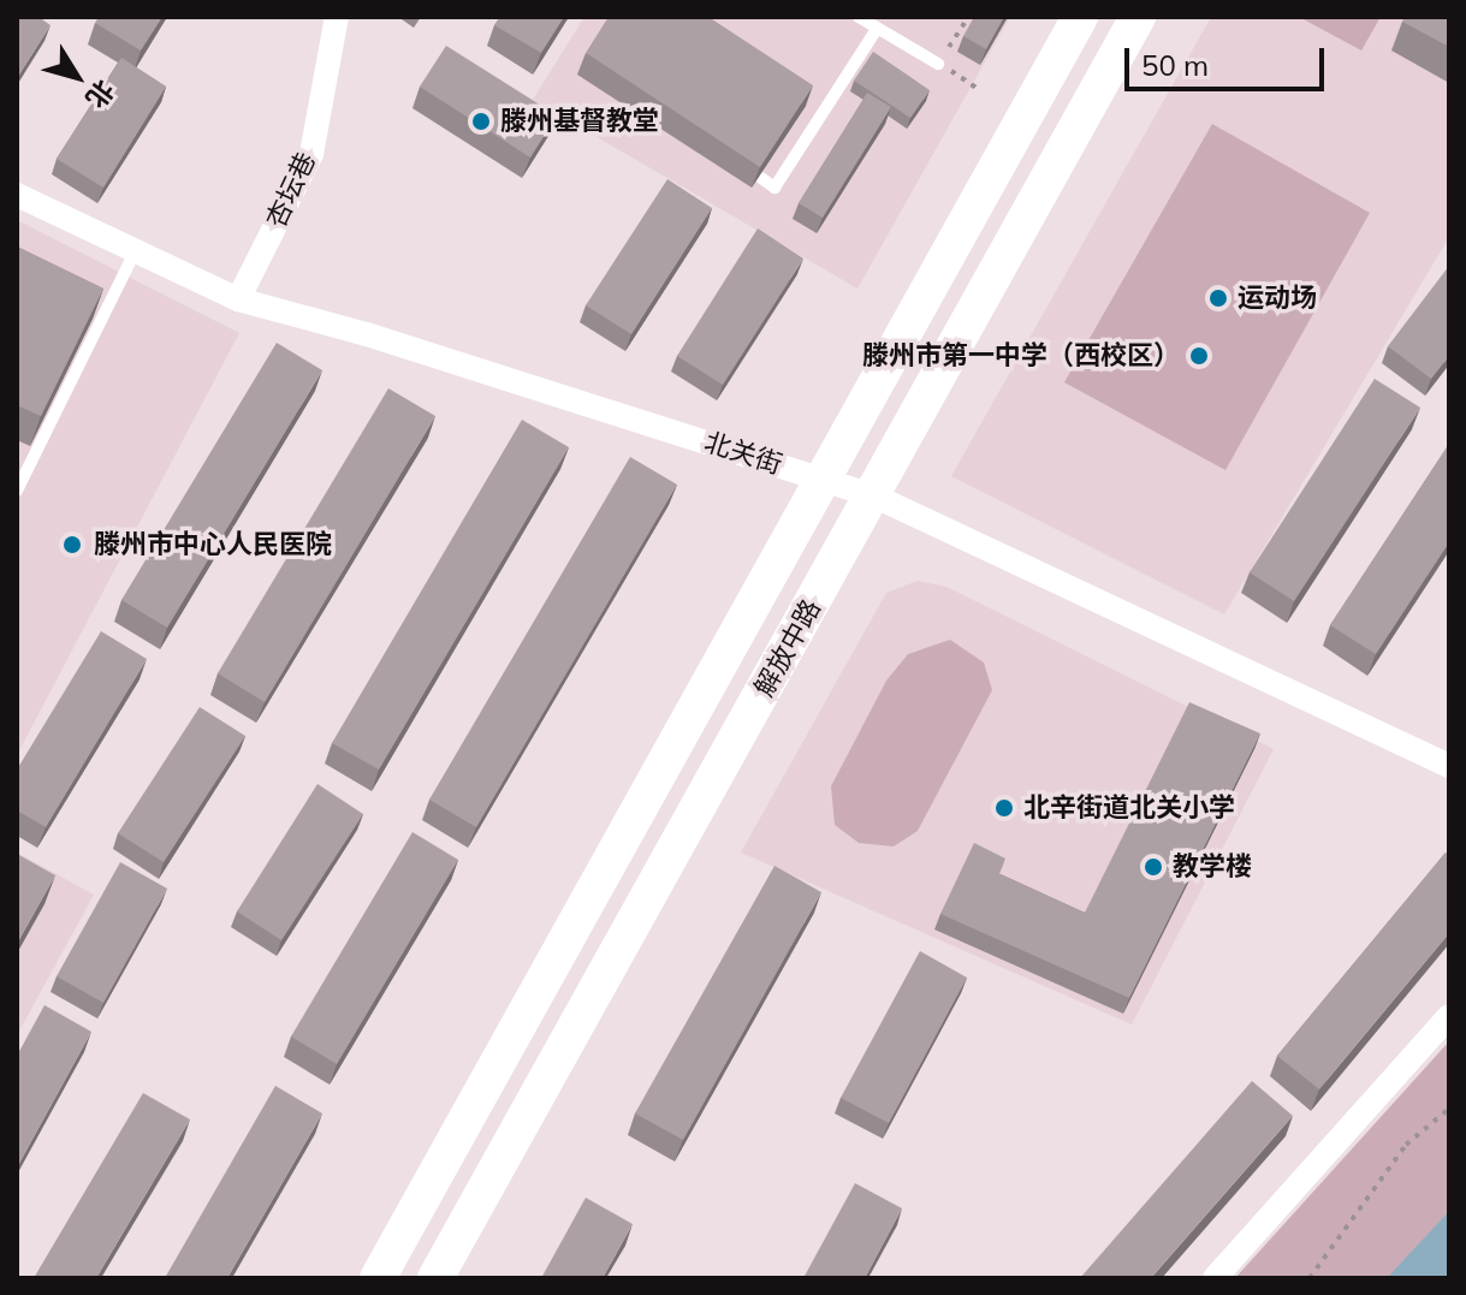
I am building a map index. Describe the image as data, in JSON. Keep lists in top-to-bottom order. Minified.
{"streets":{"main road":["解放中路"],"street":["杏坛巷","北关街"]},"crossings":[["杏坛巷","北关街"],["北关街","解放中路"]],"places":["滕州基督教堂","运动场","滕州市第一中学（西校区）","滕州市中心人民医院","北辛街道北关小学","教学楼"],"scale_bar":"50 m","north":"bottom right"}
